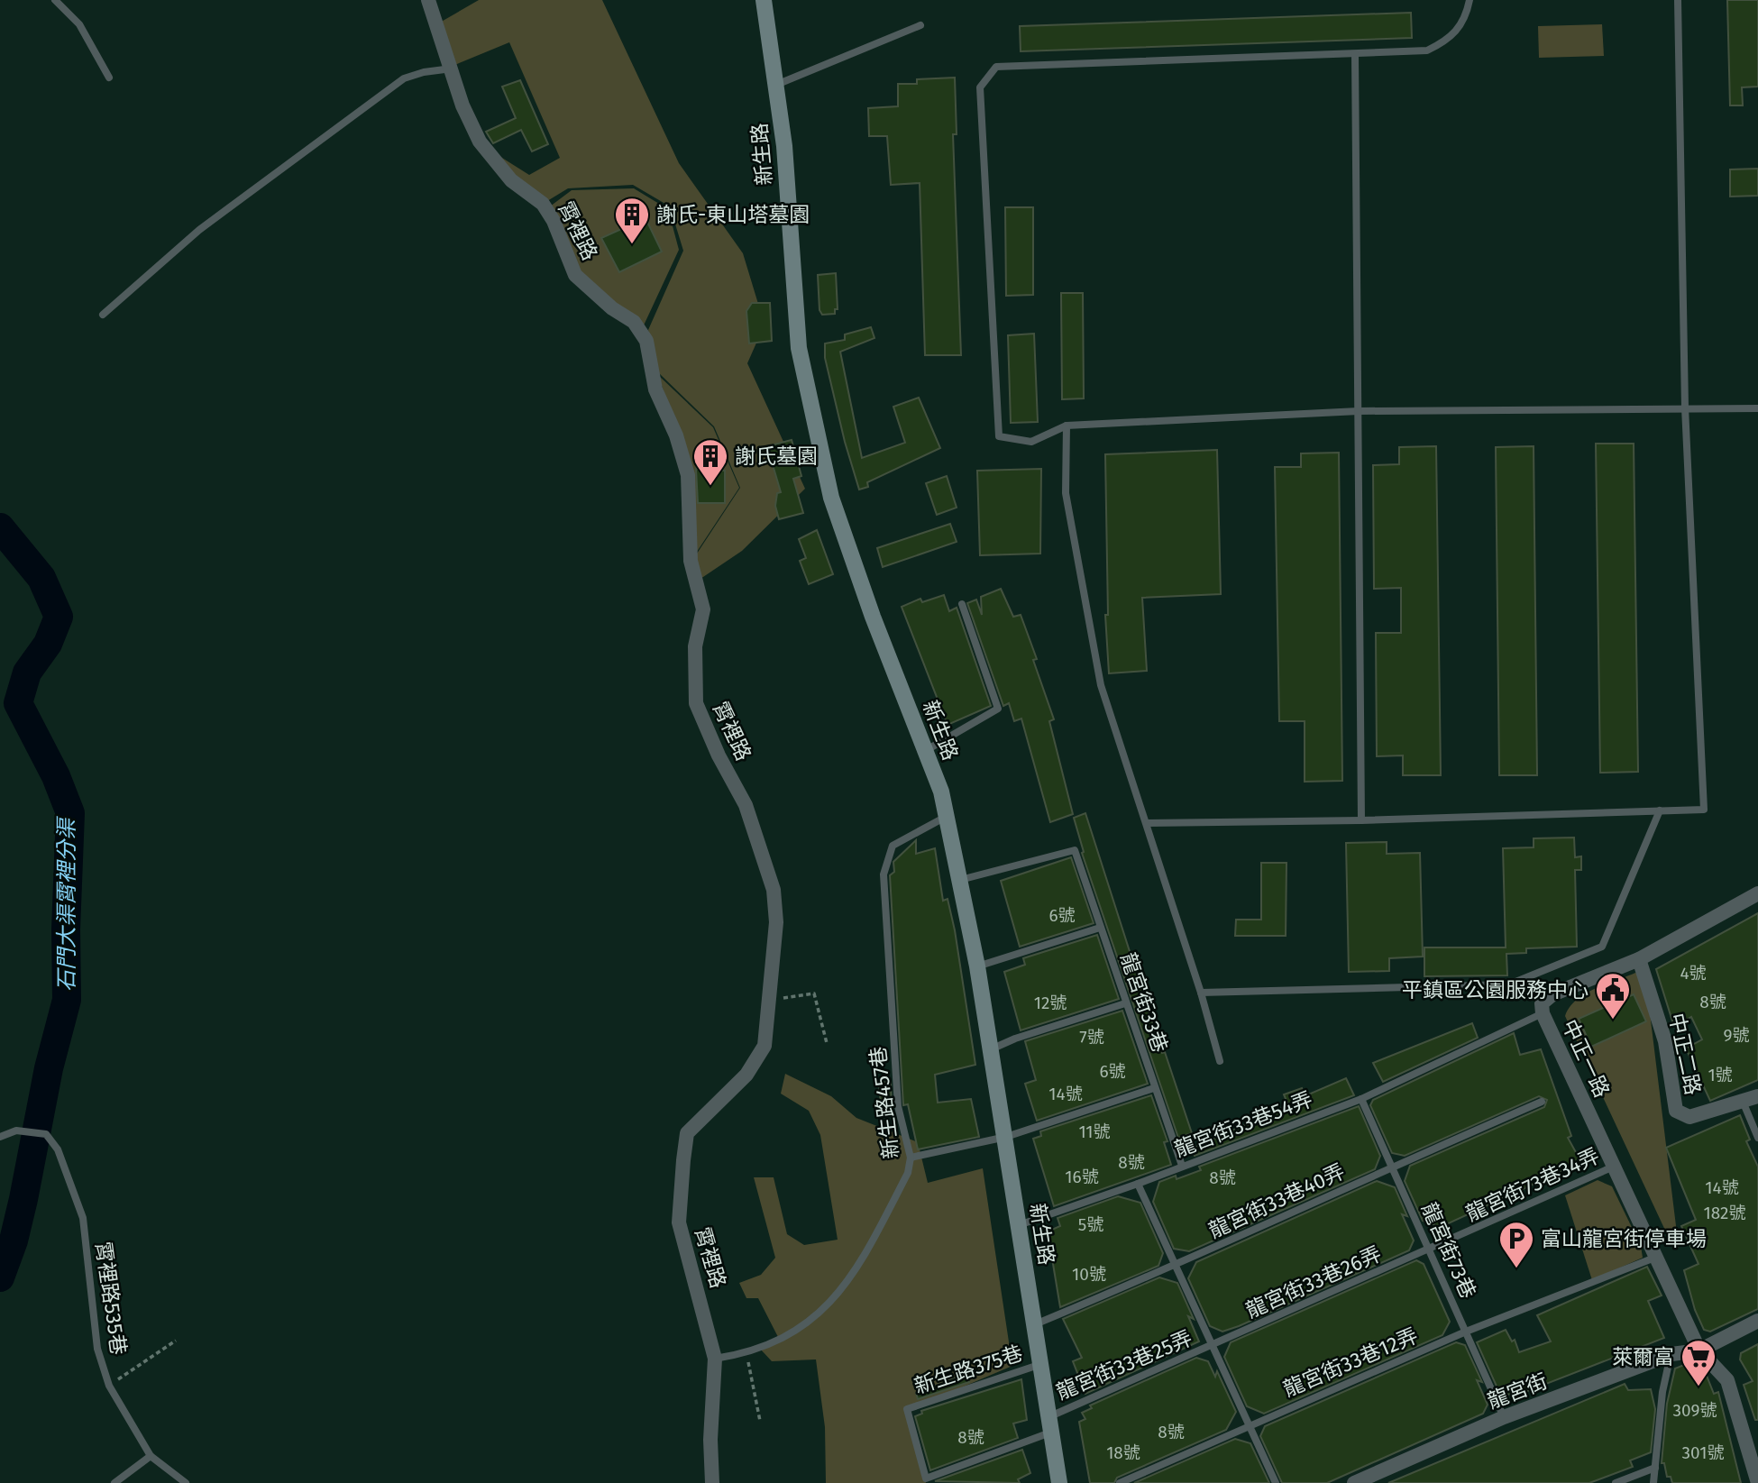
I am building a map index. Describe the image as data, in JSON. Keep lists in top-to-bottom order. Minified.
{"streets":{"street":["新生路","霄裡路","中正二路","中正一路","龍宮街"],"lane":["龍宮街33巷","新生路457巷","龍宮街33巷54弄","龍宮街73巷34弄","龍宮街33巷40弄","龍宮街73巷","龍宮街33巷26弄","霄裡路535巷","龍宮街33巷12弄","龍宮街33巷25弄","新生路375巷"]},"crossings":[["新生路","龍宮街33巷"],["新生路","新生路457巷"],["新生路","龍宮街33巷54弄"],["新生路","龍宮街33巷40弄"],["新生路","龍宮街33巷25弄"],["新生路","新生路375巷"],["霄裡路","新生路457巷"],["龍宮街33巷","龍宮街33巷54弄"],["中正二路","中正一路"],["中正一路","龍宮街33巷54弄"],["中正一路","龍宮街73巷34弄"],["中正一路","龍宮街33巷12弄"],["中正一路","龍宮街"],["龍宮街33巷54弄","龍宮街73巷"],["龍宮街73巷34弄","龍宮街73巷"],["龍宮街73巷34弄","龍宮街33巷26弄"],["龍宮街33巷40弄","龍宮街73巷"],["龍宮街73巷","龍宮街33巷26弄"],["龍宮街73巷","龍宮街33巷12弄"],["龍宮街73巷","龍宮街"],["龍宮街33巷26弄","龍宮街33巷25弄"],["龍宮街33巷25弄","新生路375巷"]],"water":["石門大渠霄裡分渠"],"places":{"building":["謝氏-東山塔墓園","謝氏墓園"],"public building":["平鎮區公園服務中心"],"parking":["富山龍宮街停車場"],"supermarket":["萊爾富"]},"house_numbers":["6號","4號","8號","12號","9號","7號","6號","1號","14號","11號","8號","16號","8號","14號","182號","5號","10號","309號","8號","8號","18號","301號"]}
